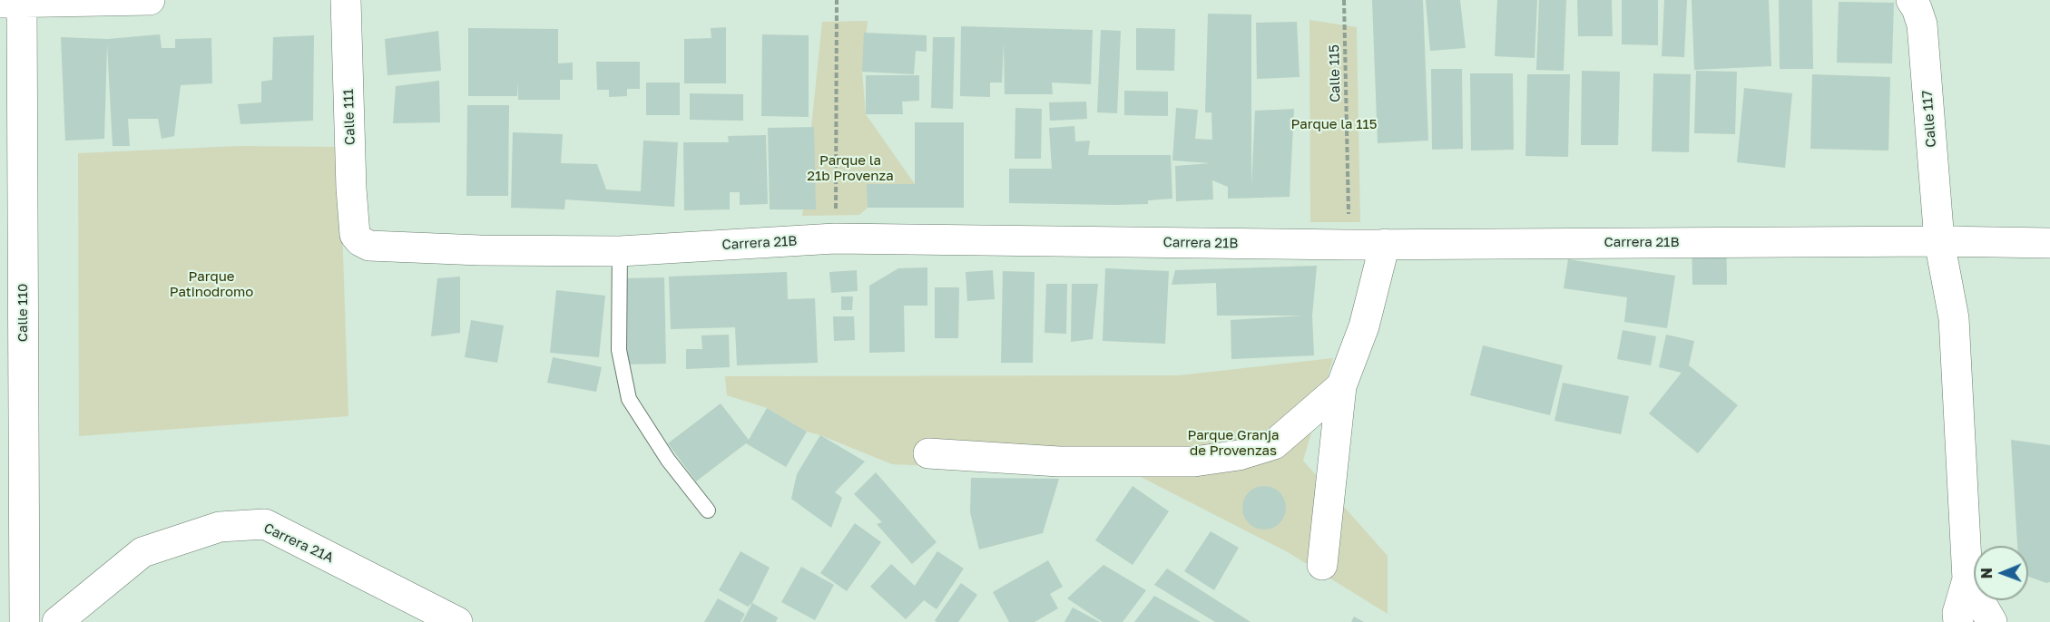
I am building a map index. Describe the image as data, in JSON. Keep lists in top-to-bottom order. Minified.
{"streets":{"street":["Calle 111","Calle 117","Carrera 21B","Calle 110","Carrera 21A"],"path":["Calle 115"]},"crossings":[["Calle 115","Carrera 21B"],["Calle 111","Carrera 21B"],["Calle 117","Carrera 21B"]],"parks":["Parque la 115","Parque la 21b Provenza","Parque Patinodromo","Parque Granja de Provenzas"],"north":"left"}
